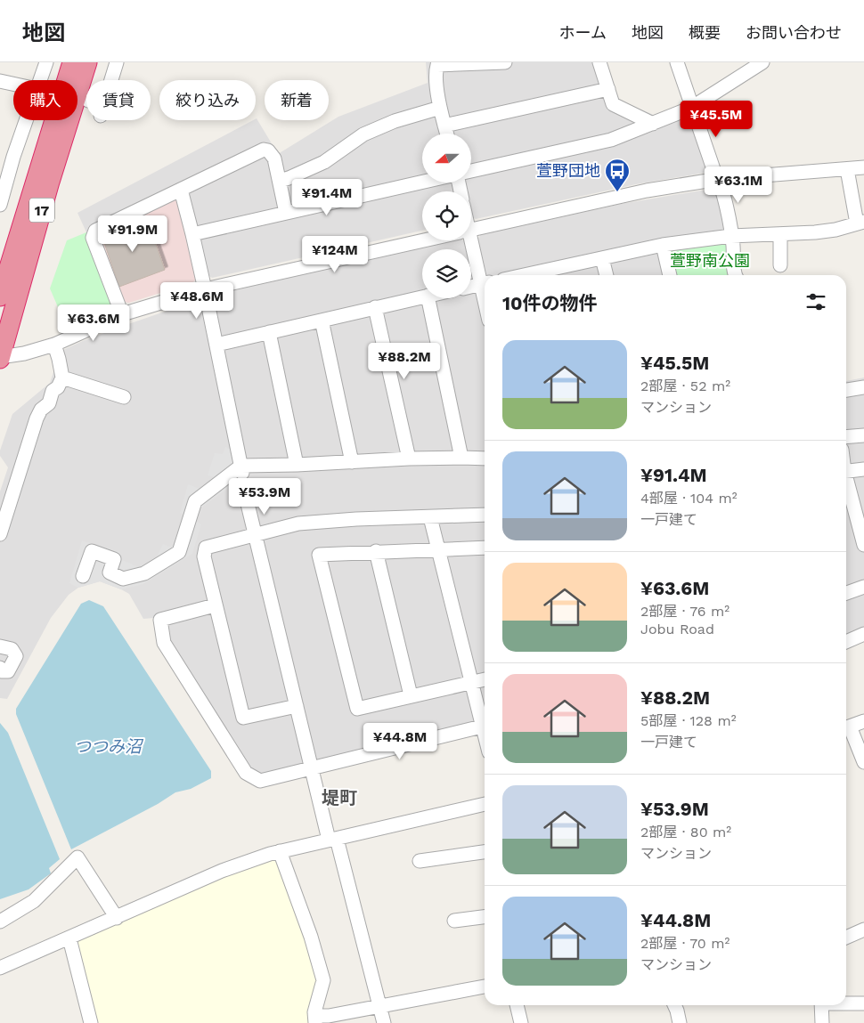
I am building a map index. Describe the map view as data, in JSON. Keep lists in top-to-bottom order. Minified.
{"streets":{"highway":["17"]},"districts":["堤町"],"water":["つつみ沼"],"parks":["萱野南公園"],"places":{"bus stop":["萱野団地"]},"north":"left","page":{"header":"地図","nav":["ホーム","地図","概要","お問い合わせ"],"chip":["購入","賃貸","絞り込み","新着"],"price":["¥45.5M","¥63.1M","¥91.4M","¥91.9M","¥124M","¥48.6M","¥63.6M","¥88.2M","¥53.9M","¥44.8M"],"heading":"10件の物件","list":[{"name":"¥45.5M","note":"2部屋 · 52 m² · マンション"},{"name":"¥91.4M","note":"4部屋 · 104 m² · 一戸建て"},{"name":"¥63.6M","note":"2部屋 · 76 m² · Jobu Road"},{"name":"¥88.2M","note":"5部屋 · 128 m² · 一戸建て"},{"name":"¥53.9M","note":"2部屋 · 80 m² · マンション"},{"name":"¥44.8M","note":"2部屋 · 70 m² · マンション"}]}}
